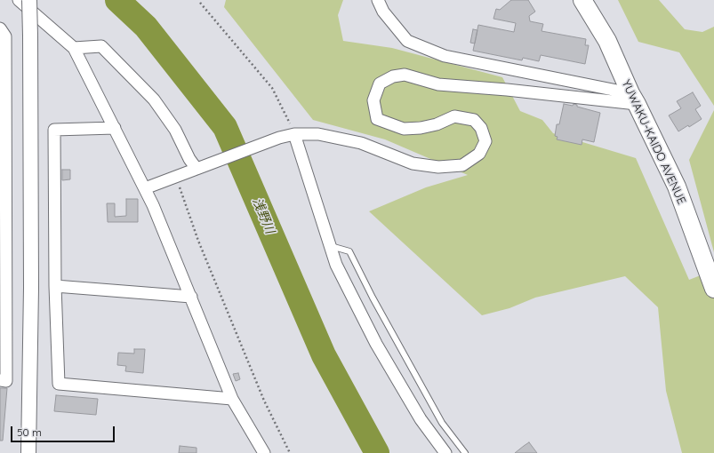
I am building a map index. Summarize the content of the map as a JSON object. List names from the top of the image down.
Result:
{
  "streets": {
    "main road": ["YUWAKU-KAIDO AVENUE"]
  },
  "water": ["浅野川"],
  "scale_bar": "50 m"
}
